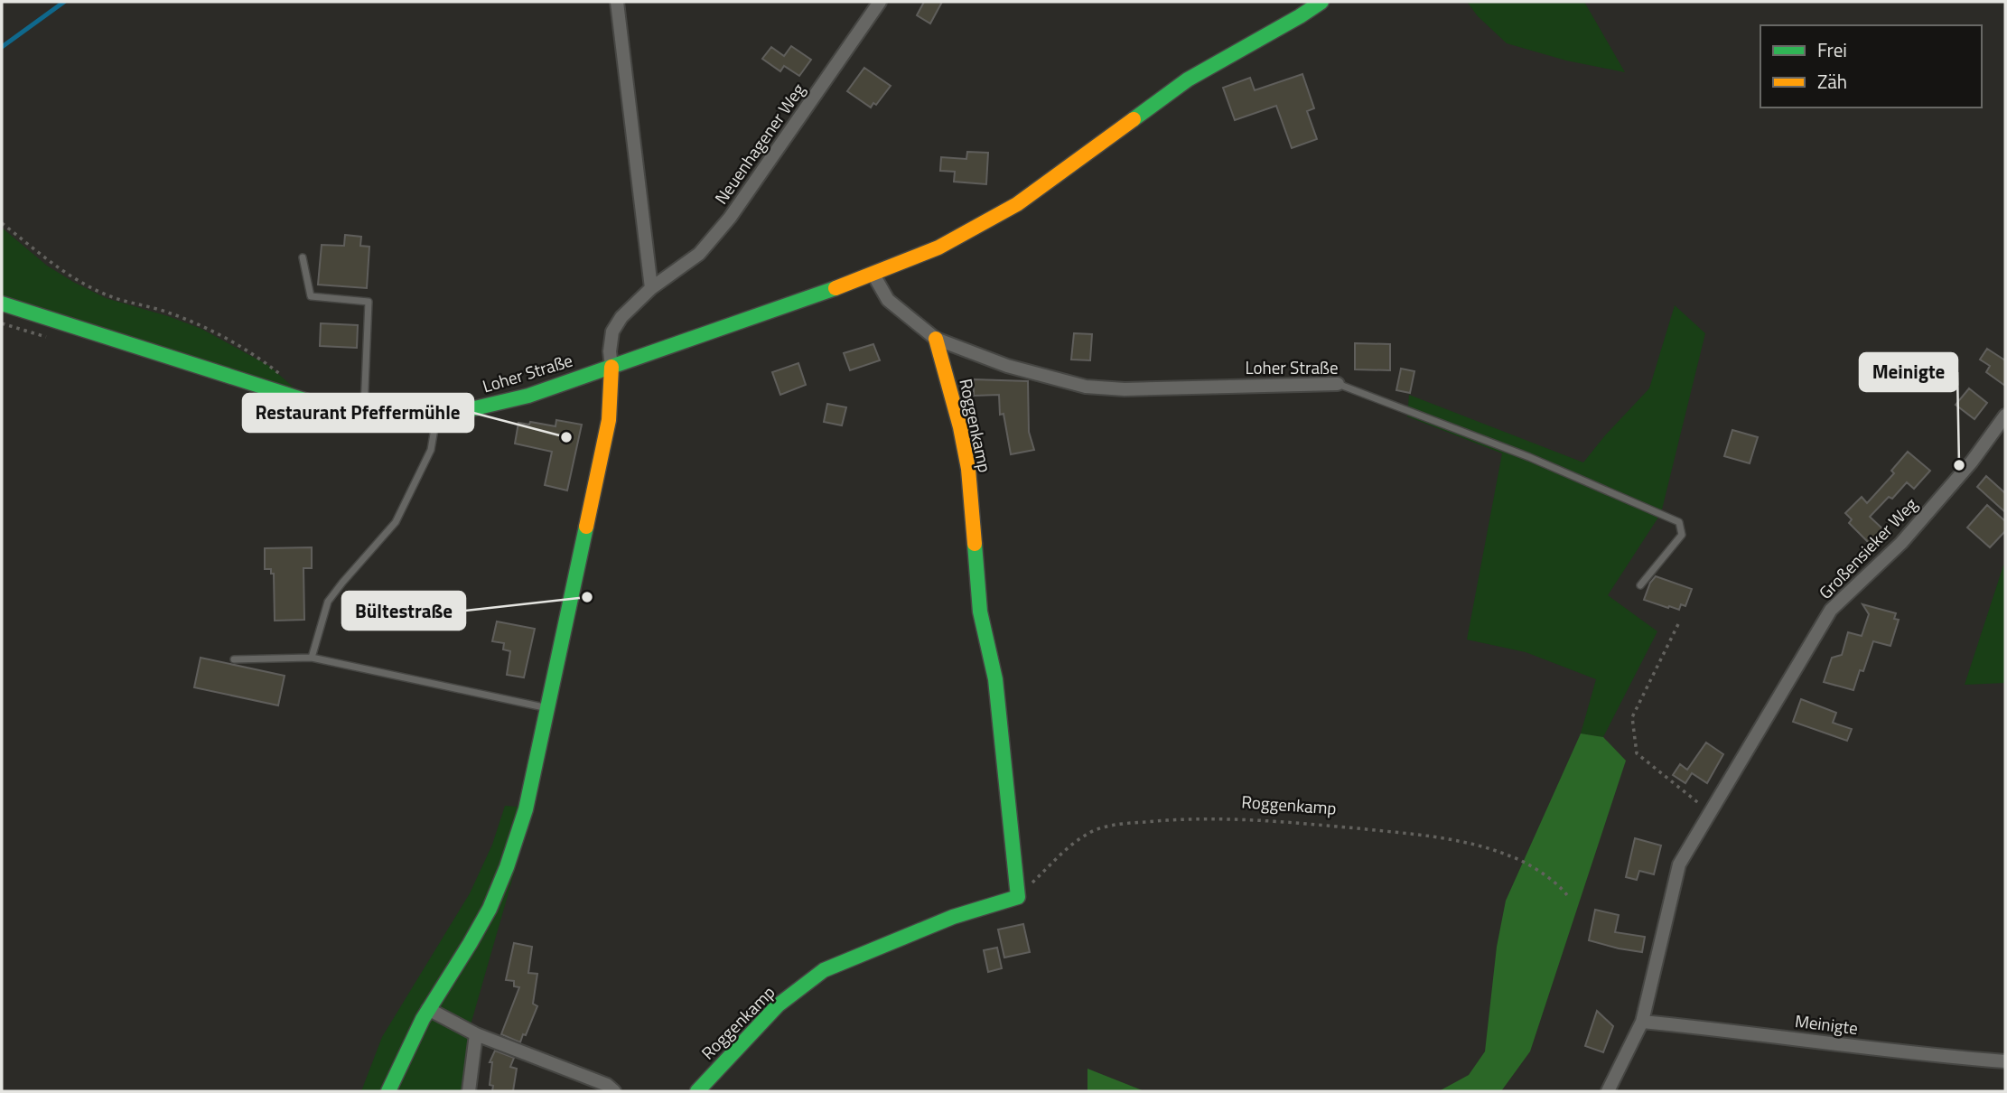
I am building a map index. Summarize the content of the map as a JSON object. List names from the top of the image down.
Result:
{
  "streets": {
    "street": [
      "Neuenhagener Weg",
      "Loher Straße",
      "Roggenkamp",
      "Großensieker Weg",
      "Meinigte"
    ]
  },
  "crossings": [
    ["Neuenhagener Weg", "Loher Straße"],
    ["Loher Straße", "Roggenkamp"],
    ["Großensieker Weg", "Meinigte"]
  ],
  "places": ["Restaurant Pfeffermühle", "Meinigte", "Bültestraße"],
  "legend": ["Frei", "Zäh"]
}
